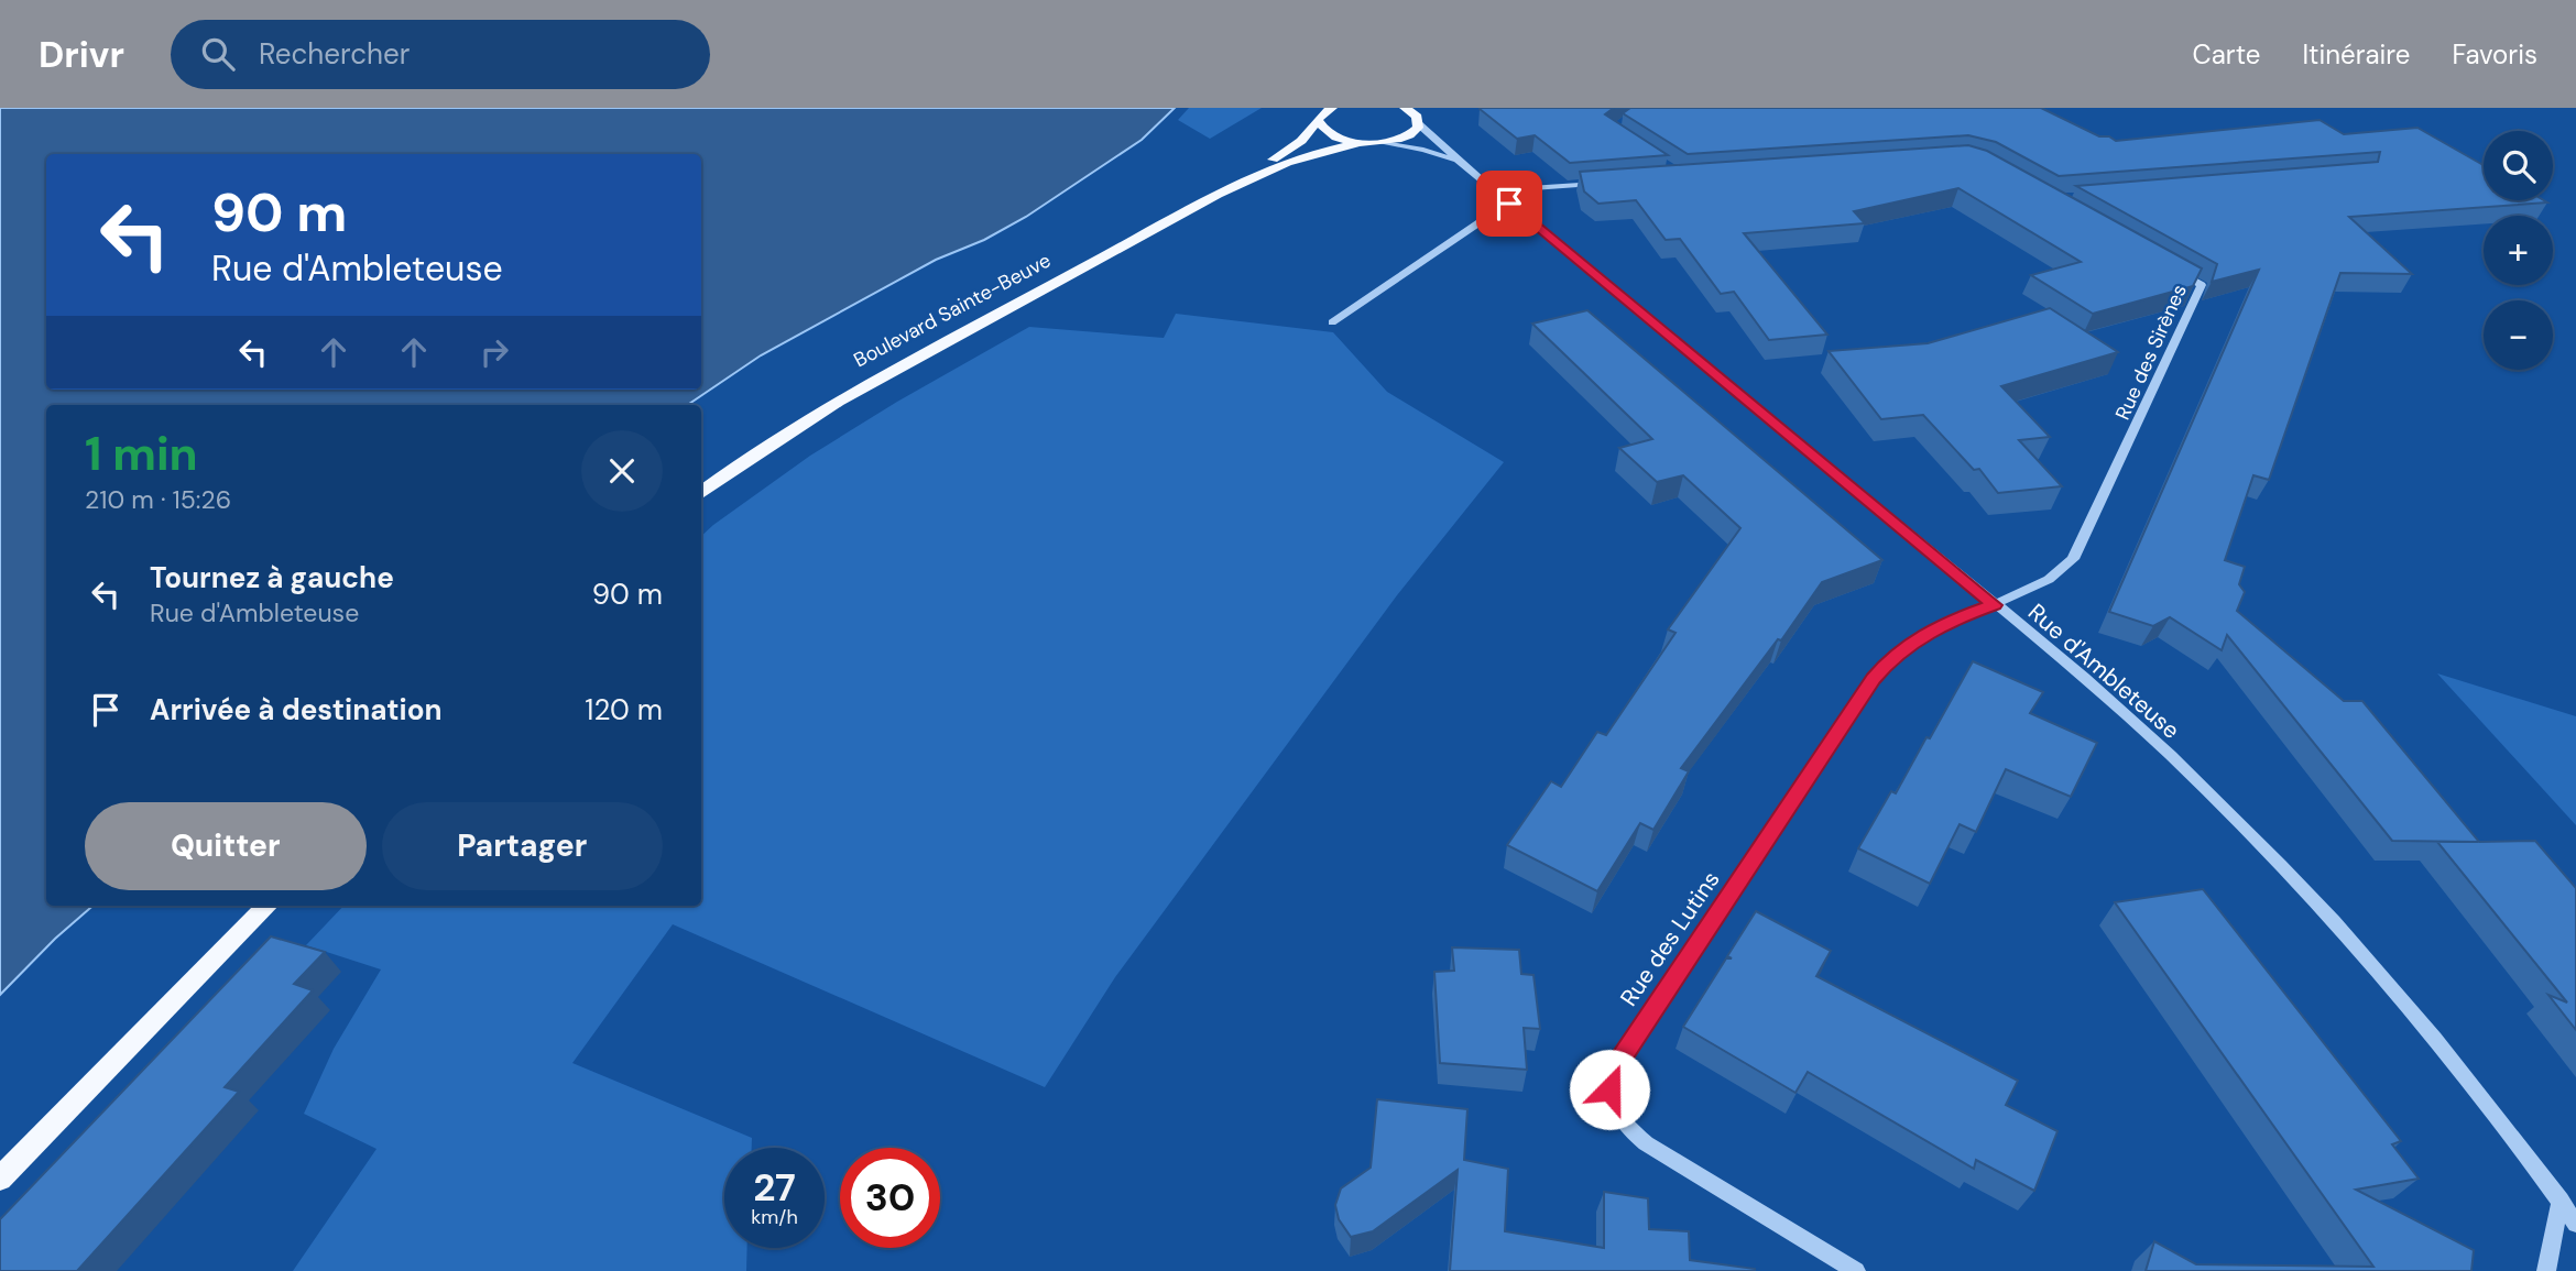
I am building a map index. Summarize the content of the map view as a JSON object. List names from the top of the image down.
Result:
{
  "streets": {
    "main road": ["Boulevard Sainte-Beuve"],
    "street": ["Rue des Sirènes", "Rue d'Ambleteuse", "Rue des Lutins"]
  },
  "crossings": [
    ["Rue des Sirènes", "Rue d'Ambleteuse"],
    ["Rue des Sirènes", "Rue des Lutins"],
    ["Rue d'Ambleteuse", "Rue des Lutins"]
  ],
  "page": {
    "header": "Drivr",
    "search": "Rechercher",
    "nav": ["Carte", "Itinéraire", "Favoris"],
    "map_buttons": ["+", "−"],
    "turn": ["90 m", "Rue d'Ambleteuse"],
    "heading": ["1 min", "210 m · 15:26"],
    "list": [
      {
        "name": "Tournez à gauche",
        "note": "Rue d'Ambleteuse",
        "value": "90 m"
      },
      {
        "name": "Arrivée à destination",
        "value": "120 m"
      }
    ],
    "buttons": ["Quitter", "Partager"],
    "speed": "27 km/h",
    "limit": "30"
  }
}
